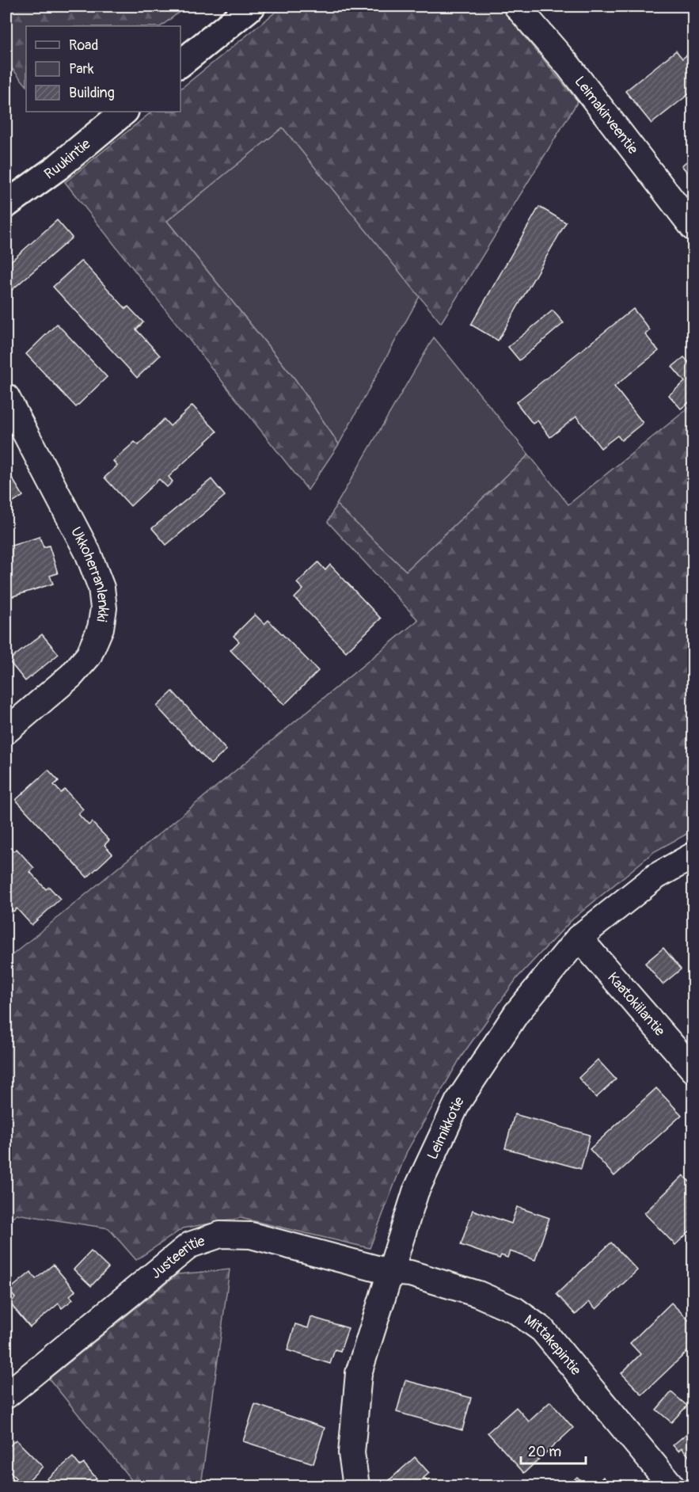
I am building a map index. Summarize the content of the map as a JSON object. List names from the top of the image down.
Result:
{
  "streets": {
    "street": [
      "Leimakirveentie",
      "Ruukintie",
      "Ukkoherranlenkki",
      "Kaatokiilantie",
      "Leimikkotie",
      "Justeeritie",
      "Mittakepintie"
    ]
  },
  "crossings": [
    ["Kaatokiilantie", "Leimikkotie"],
    ["Leimikkotie", "Justeeritie"],
    ["Leimikkotie", "Mittakepintie"],
    ["Justeeritie", "Mittakepintie"]
  ],
  "legend": ["Road", "Park", "Building"],
  "scale_bar": "20 m"
}
